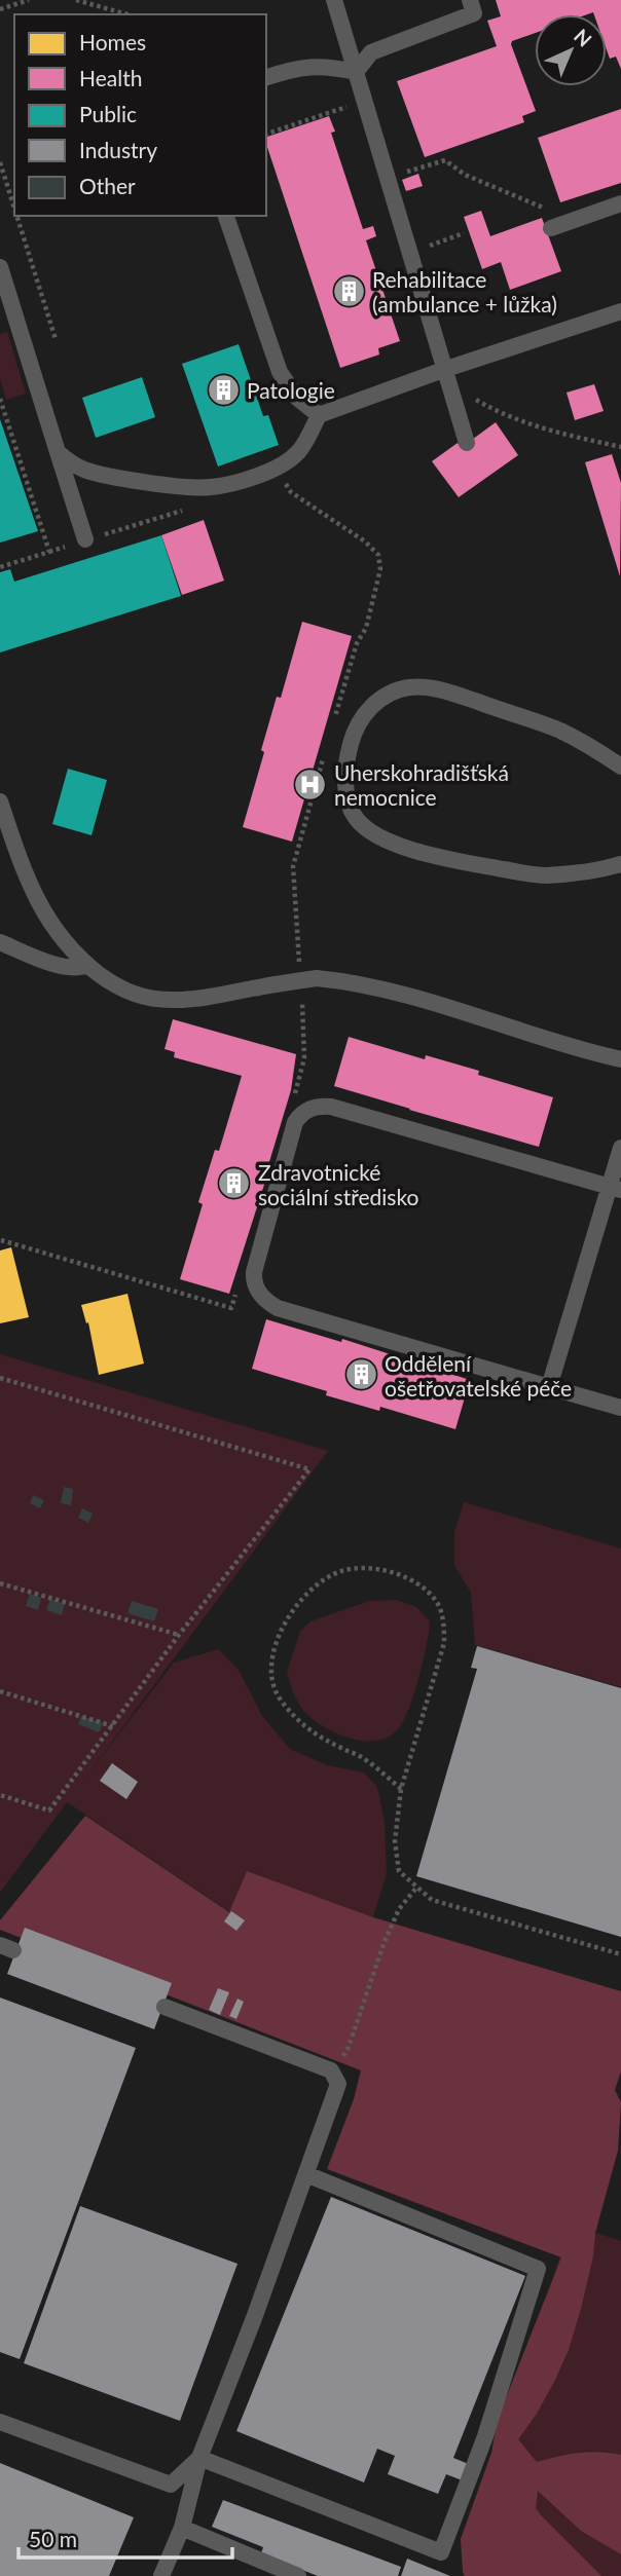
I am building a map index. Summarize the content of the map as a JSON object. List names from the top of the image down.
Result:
{
  "places": {
    "building": [
      "Rehabilitace (ambulance + lůžka)",
      "Patologie",
      "Zdravotnické sociální středisko",
      "Oddělení ošetřovatelské péče"
    ],
    "hospital": ["Uherskohradišťská nemocnice"]
  },
  "legend": [
    "Homes",
    "Health",
    "Public",
    "Industry",
    "Other"
  ],
  "scale_bar": "50 m",
  "north": "top right"
}
